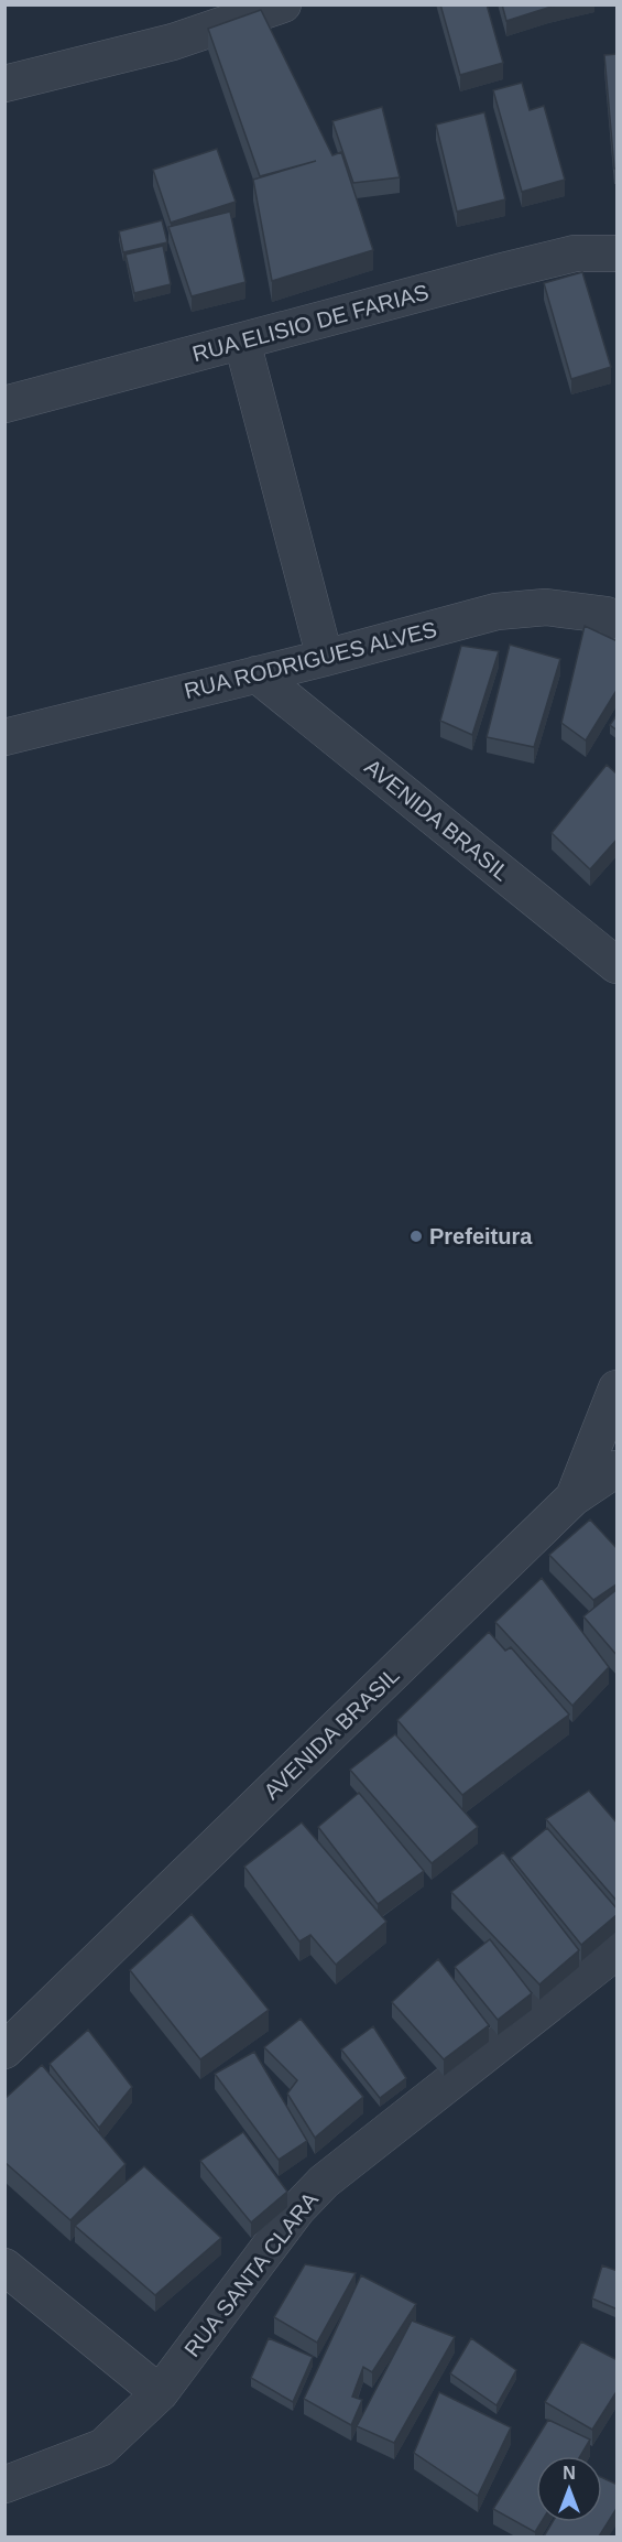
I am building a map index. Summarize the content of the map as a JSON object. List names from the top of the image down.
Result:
{
  "streets": {
    "street": [
      "RUA ELISIO DE FARIAS",
      "RUA RODRIGUES ALVES",
      "AVENIDA BRASIL",
      "RUA SANTA CLARA"
    ]
  },
  "crossings": [
    ["RUA RODRIGUES ALVES", "AVENIDA BRASIL"]
  ],
  "places": ["Prefeitura"],
  "north": "top"
}
